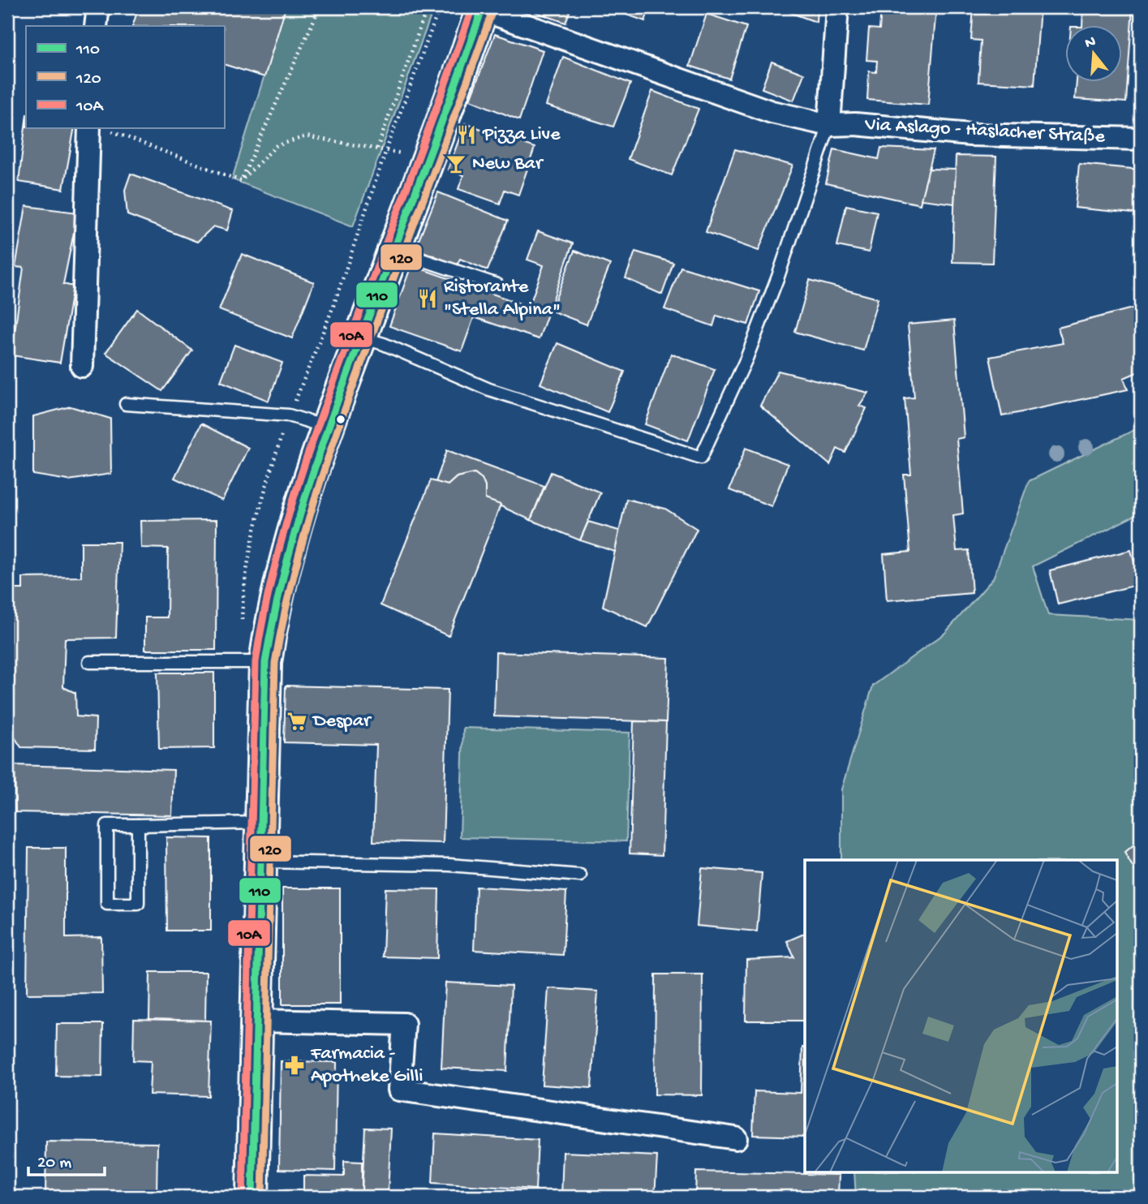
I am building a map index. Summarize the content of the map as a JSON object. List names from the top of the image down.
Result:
{
  "streets": {
    "street": ["Via Aslago - Haslacher Straße"]
  },
  "places": {
    "restaurant": ["Pizza Live", "Ristorante \"Stella Alpina\""],
    "bar": ["New Bar"],
    "supermarket": ["Despar"],
    "pharmacy": ["Farmacia - Apotheke Gilli"]
  },
  "lines": ["transit line 110", "transit line 10A", "transit line 120"],
  "legend": ["110", "120", "10A"],
  "scale_bar": "20 m",
  "north": "top"
}
